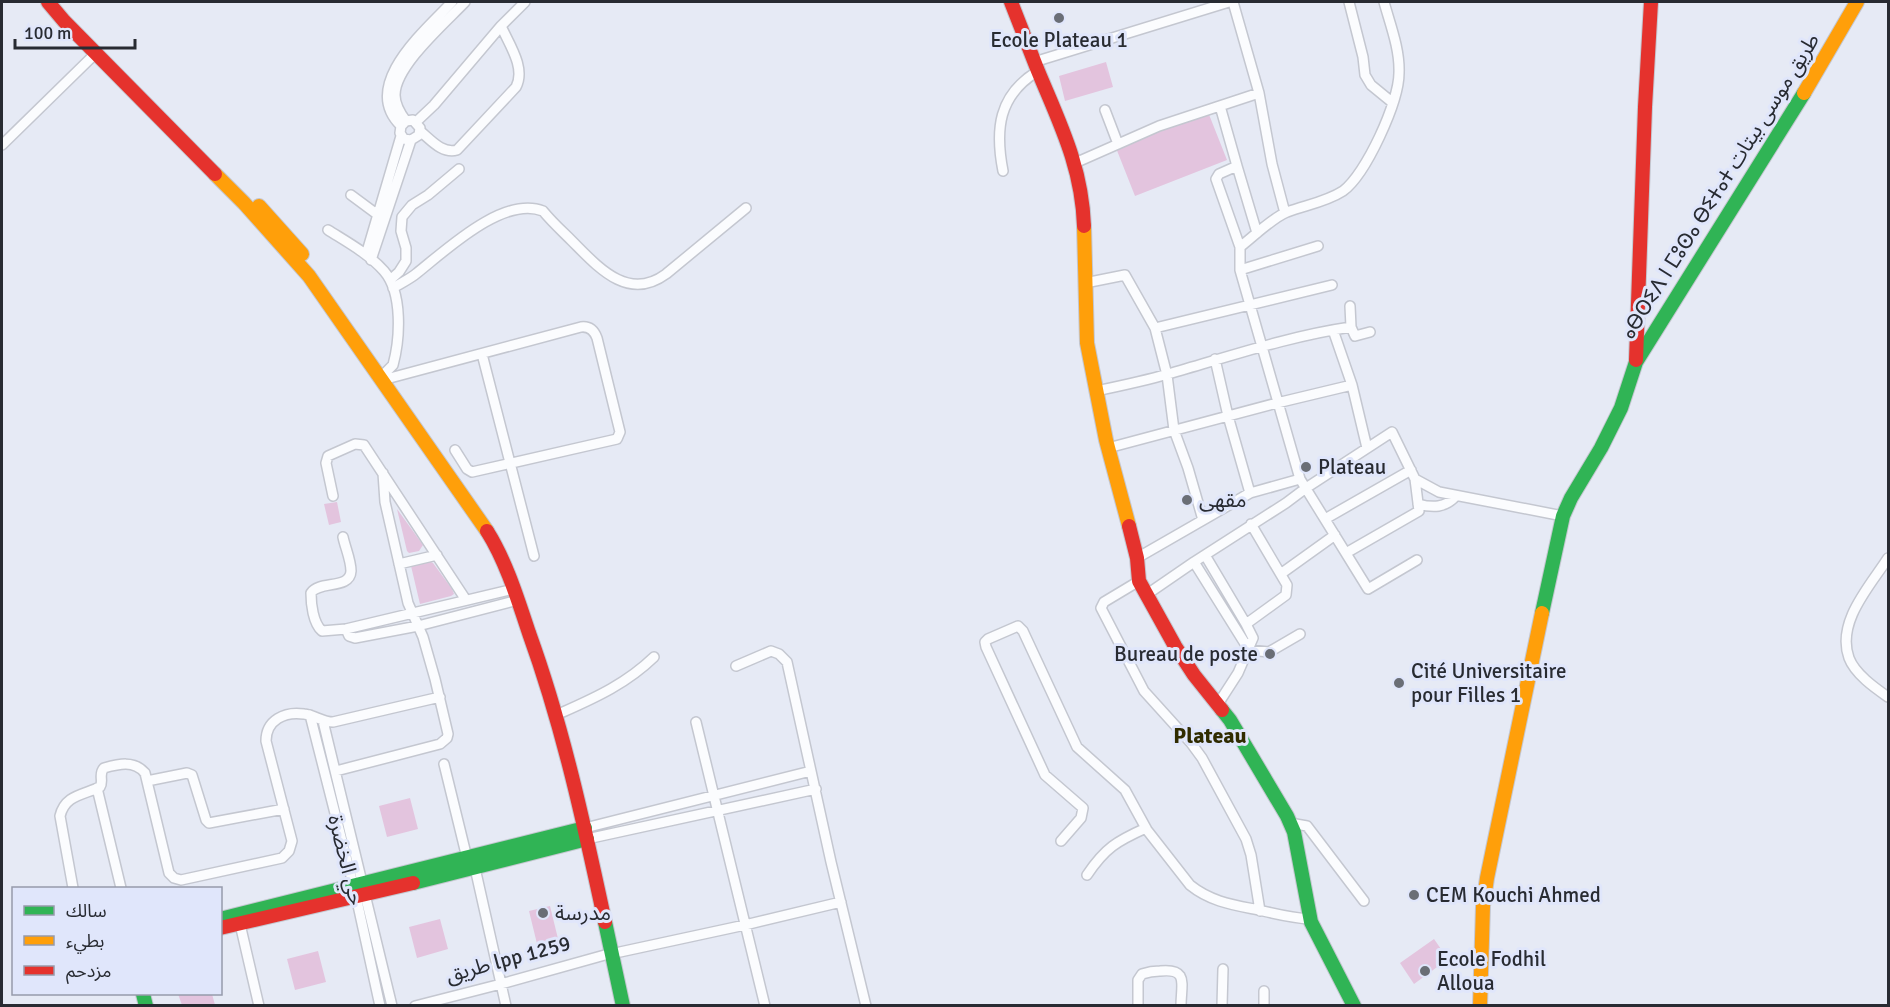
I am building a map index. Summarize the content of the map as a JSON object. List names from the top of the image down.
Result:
{
  "streets": {
    "main road": ["ⴰⴱⵔⵉⴷ ⵏ ⵎⵓⵙⴰ ⴱⵉⵜⴰⵜ طريق موسى بيتات"],
    "street": ["حي الخضرة", "طريق lpp 1259"]
  },
  "districts": ["Plateau"],
  "places": [
    "Ecole Plateau 1",
    "Plateau",
    "مقهى",
    "Bureau de poste",
    "Cité Universitaire pour Filles 1",
    "CEM Kouchi Ahmed",
    "مدرسة",
    "Ecole Fodhil Alloua"
  ],
  "legend": ["سالك", "بطيء", "مزدحم"],
  "scale_bar": "100 m"
}
